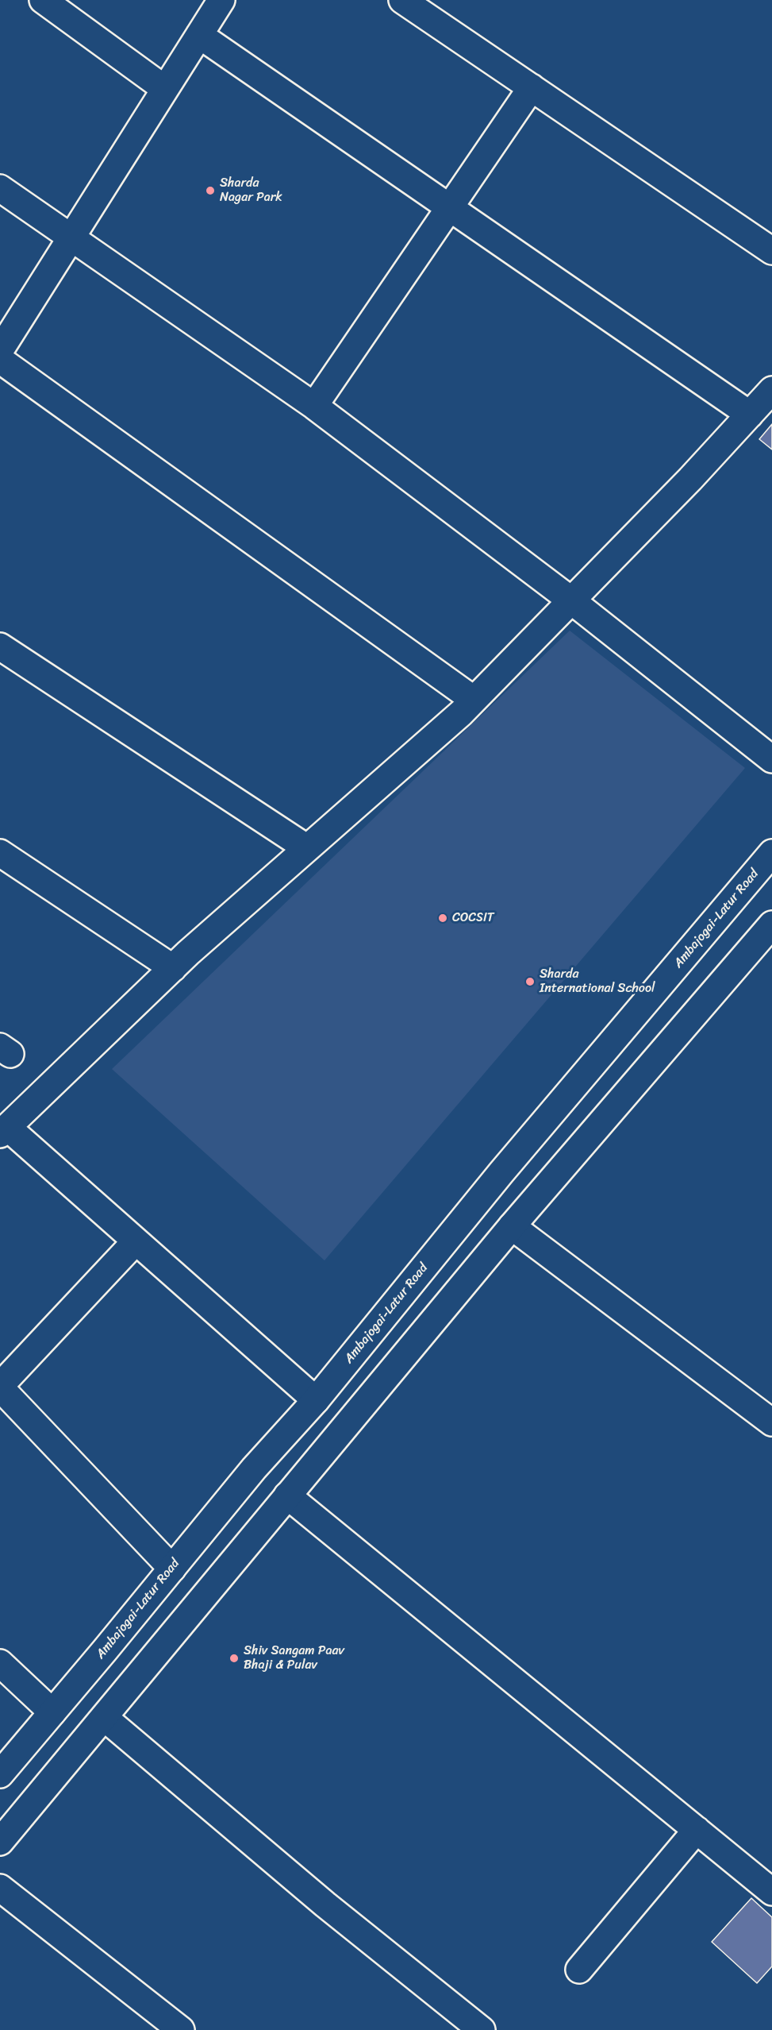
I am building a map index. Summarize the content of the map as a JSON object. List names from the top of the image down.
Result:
{
  "streets": {
    "street": ["Ambajogai-Latur Road"]
  },
  "places": [
    "Sharda Nagar Park",
    "COCSIT",
    "Sharda International School",
    "Shiv Sangam Paav Bhaji & Pulav"
  ]
}
